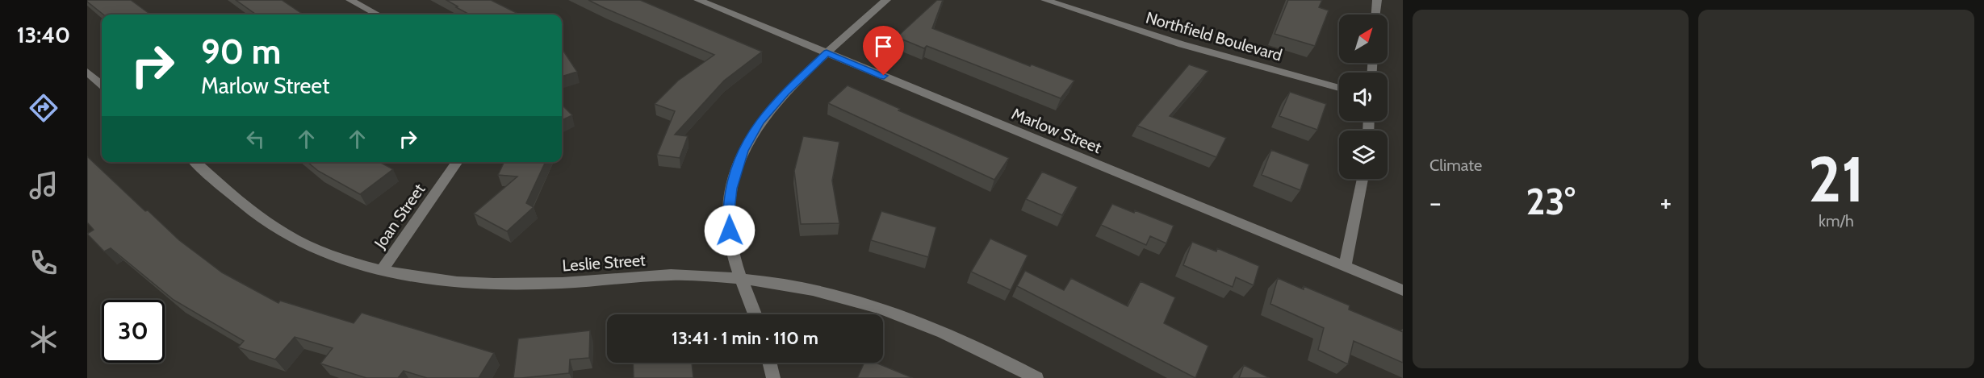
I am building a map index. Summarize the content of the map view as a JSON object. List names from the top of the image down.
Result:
{
  "streets": {
    "street": [
      "Northfield Boulevard",
      "Marlow Street",
      "Joan Street",
      "Leslie Street"
    ]
  },
  "crossings": [
    ["Joan Street", "Leslie Street"]
  ],
  "north": "top right",
  "page": {
    "tabs": "13:40",
    "tile": [
      "Climate",
      ["21", "km/h"]
    ],
    "turn": ["90 m", "Marlow Street"],
    "heat": ["−", "23°", "+"],
    "limit": "30",
    "trip": "13:41 · 1 min · 110 m"
  }
}
